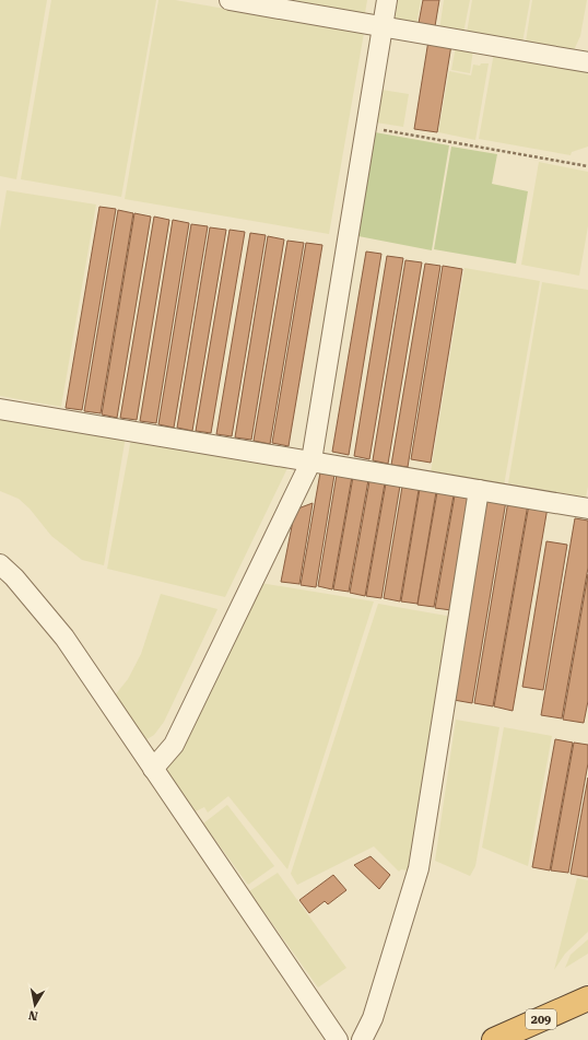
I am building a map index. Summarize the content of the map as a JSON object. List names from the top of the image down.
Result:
{
  "streets": {
    "highway": ["209"]
  },
  "north": "bottom"
}
